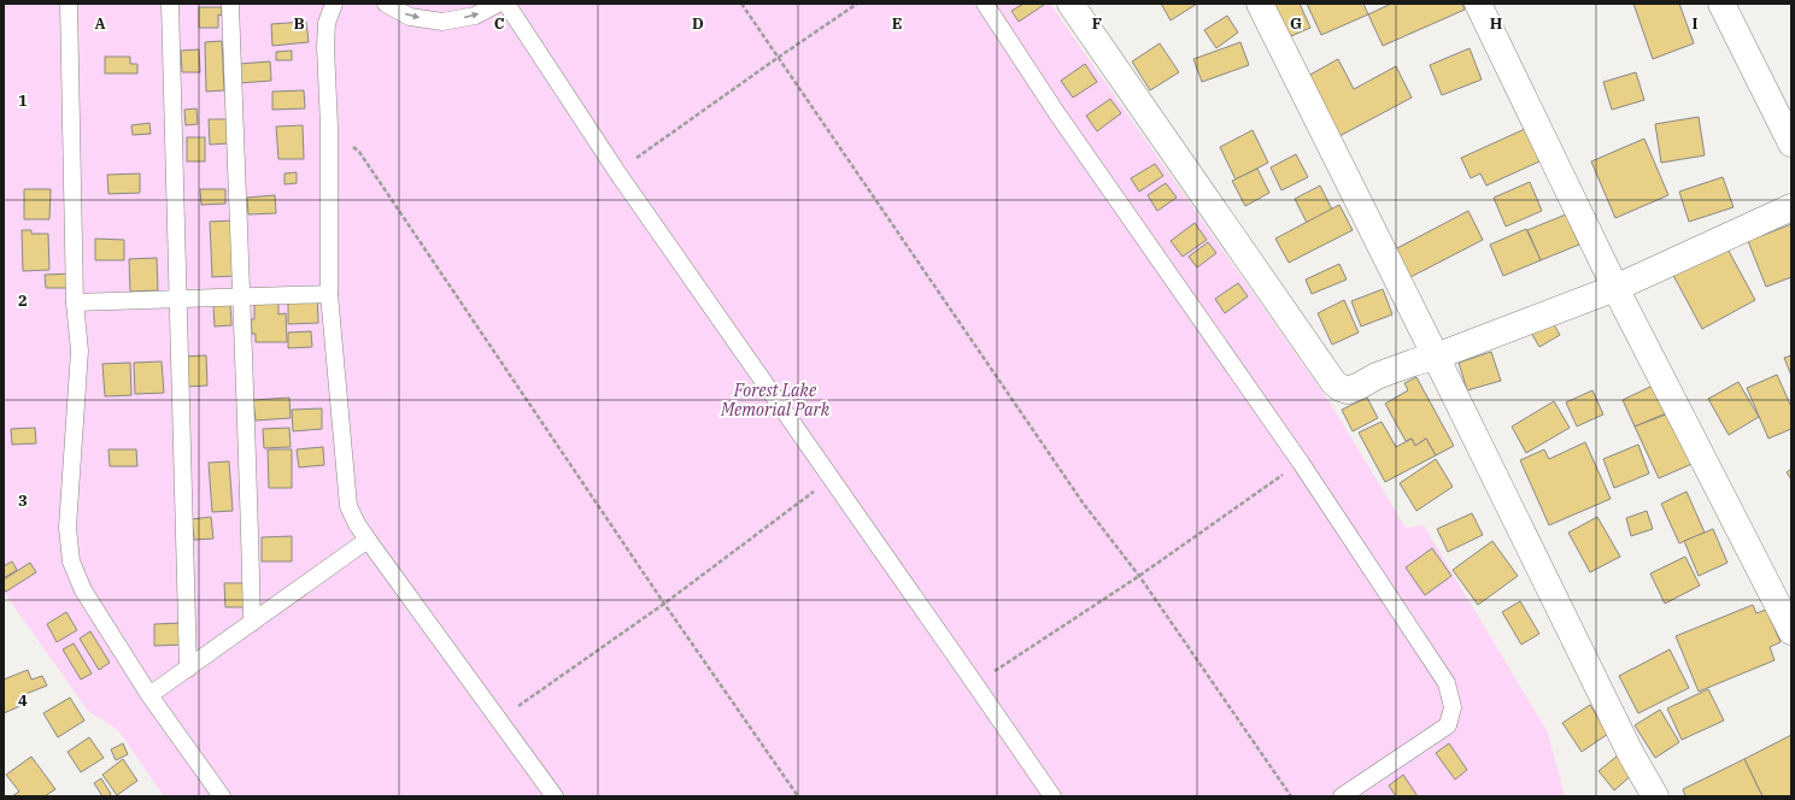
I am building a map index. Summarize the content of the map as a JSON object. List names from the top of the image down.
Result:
{
  "parks": ["Forest Lake Memorial Park"],
  "grid": {
    "columns": [
      "A",
      "B",
      "C",
      "D",
      "E",
      "F",
      "G",
      "H",
      "I"
    ],
    "rows": [
      "1",
      "2",
      "3",
      "4"
    ]
  }
}
